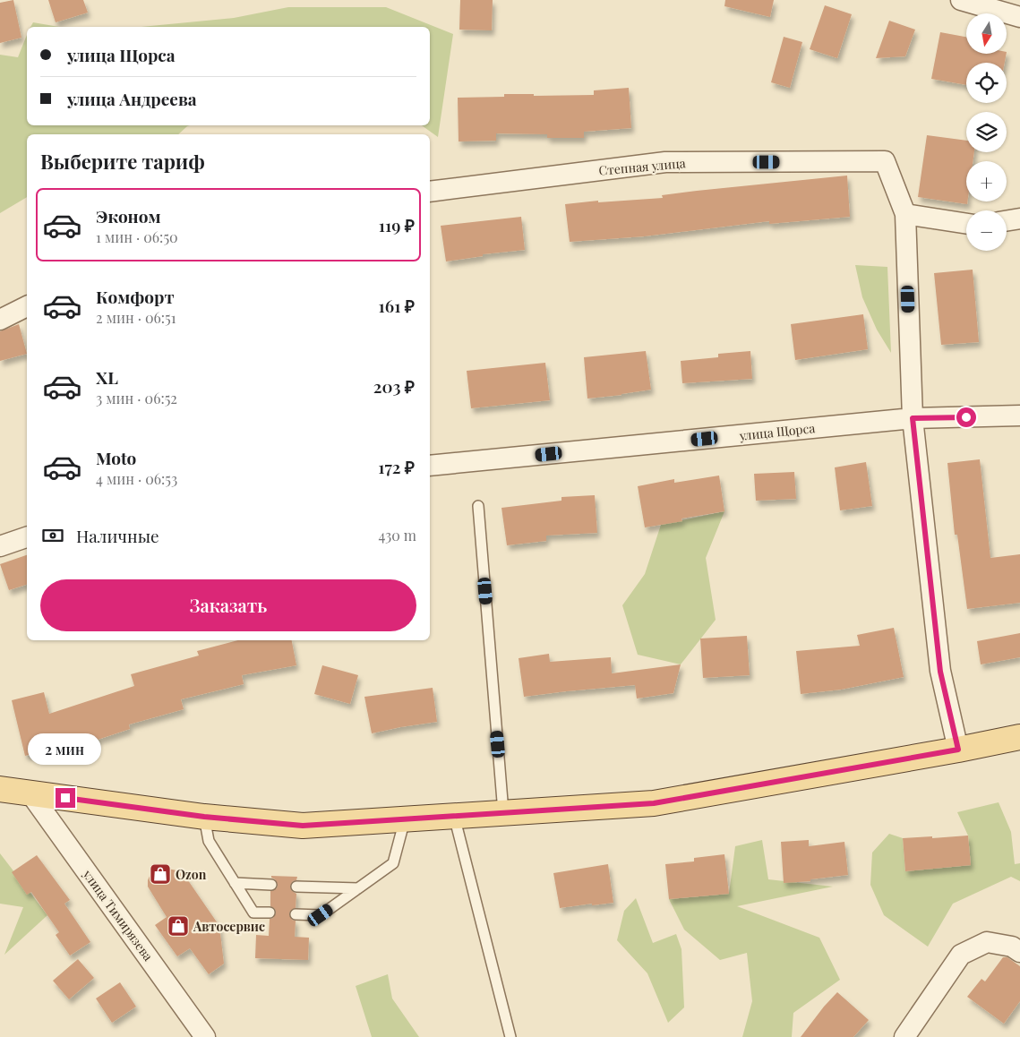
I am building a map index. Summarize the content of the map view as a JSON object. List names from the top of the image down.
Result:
{
  "streets": {
    "street": ["Степная улица", "улица Щорса", "улица Тимирязева"]
  },
  "places": {
    "shop": ["Ozon", "Автосервис"]
  },
  "north": "bottom",
  "page": {
    "map_buttons": ["+", "−"],
    "banner": ["улица Щорса", "улица Андреева"],
    "heading": "Выберите тариф",
    "list": [
      {
        "name": "Эконом",
        "note": "1 мин · 06:50",
        "value": "119 ₽"
      },
      {
        "name": "Комфорт",
        "note": "2 мин · 06:51",
        "value": "161 ₽"
      },
      {
        "name": "XL",
        "note": "3 мин · 06:52",
        "value": "203 ₽"
      },
      {
        "name": "Moto",
        "note": "4 мин · 06:53",
        "value": "172 ₽"
      }
    ],
    "pay": ["Наличные", "430 m"],
    "buttons": "Заказать",
    "bubble": "2 мин"
  }
}
